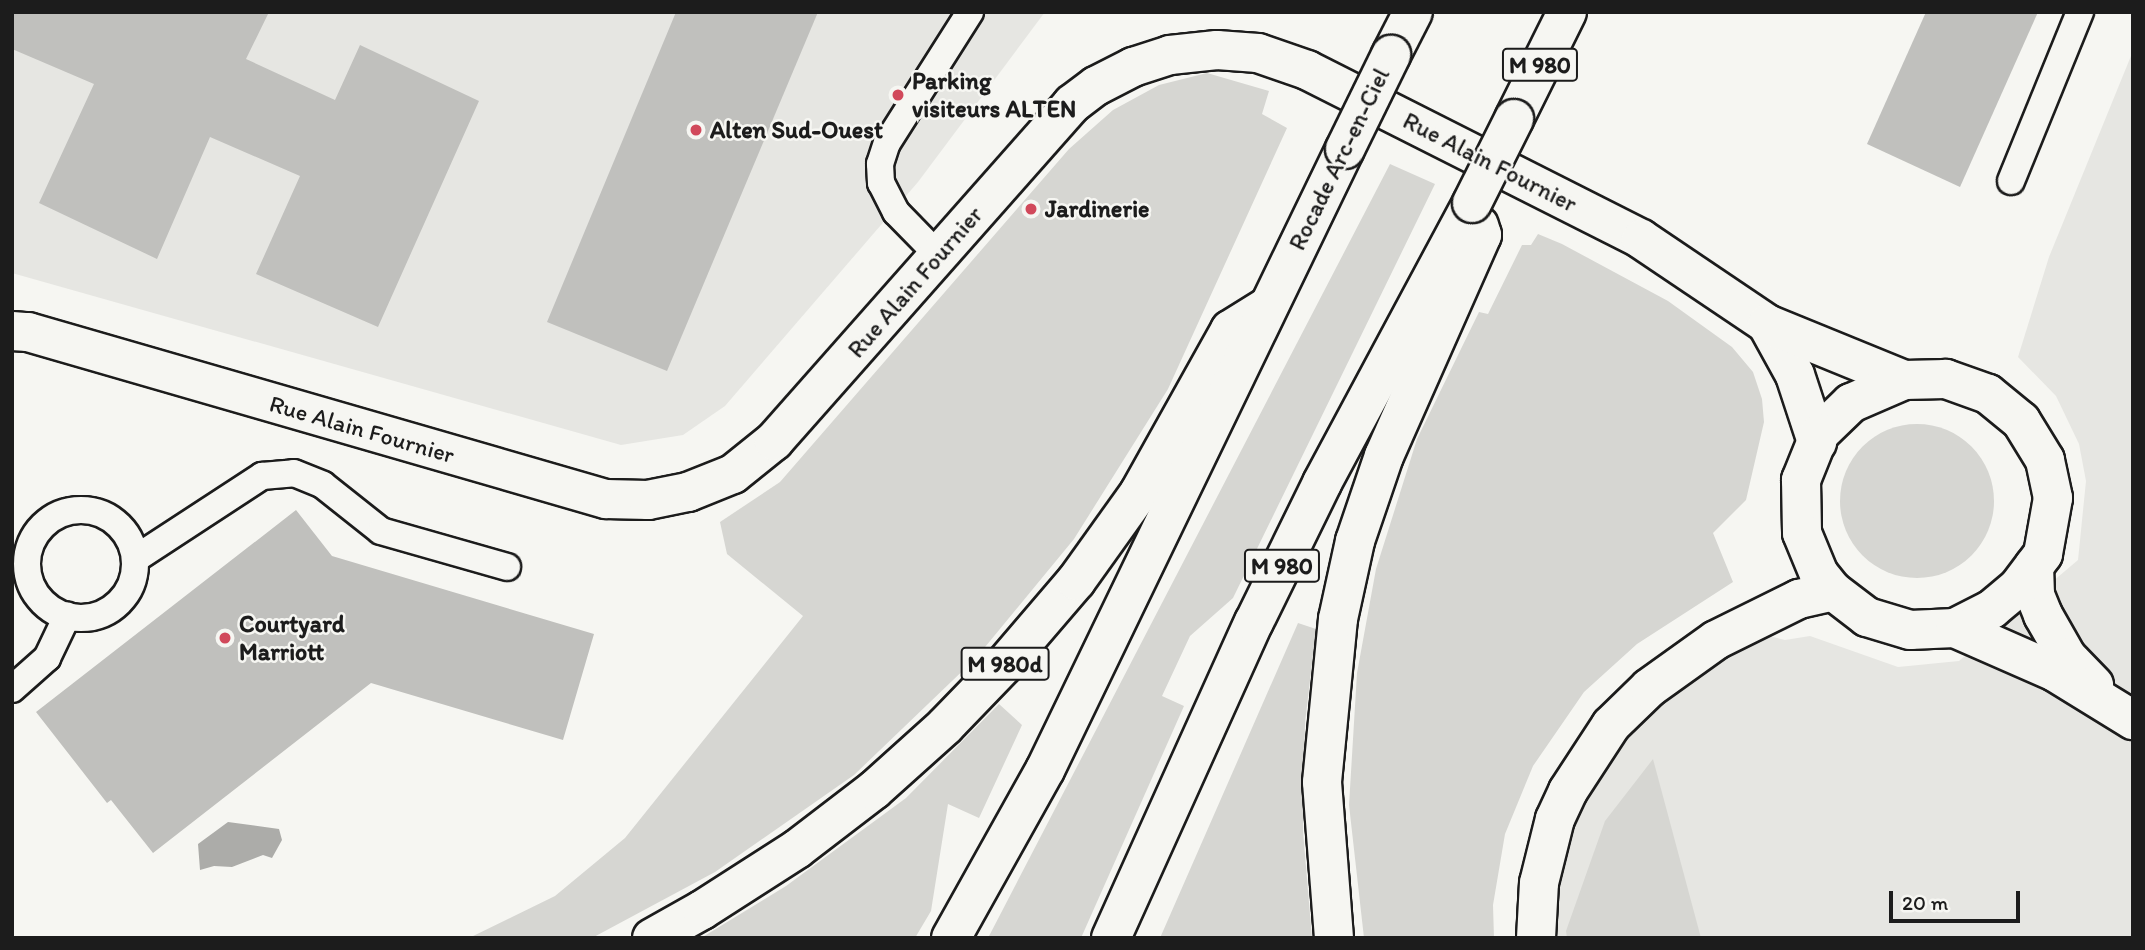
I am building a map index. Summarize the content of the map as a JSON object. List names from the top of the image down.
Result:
{
  "streets": {
    "main road": [
      "M 980",
      "Rocade Arc-en-Ciel",
      "Rue Alain Fournier",
      "M 980d"
    ]
  },
  "crossings": [
    ["Rocade Arc-en-Ciel", "M 980d"]
  ],
  "places": [
    "Parking visiteurs ALTEN",
    "Alten Sud-Ouest",
    "Jardinerie",
    "Courtyard Marriott"
  ],
  "scale_bar": "20 m"
}
